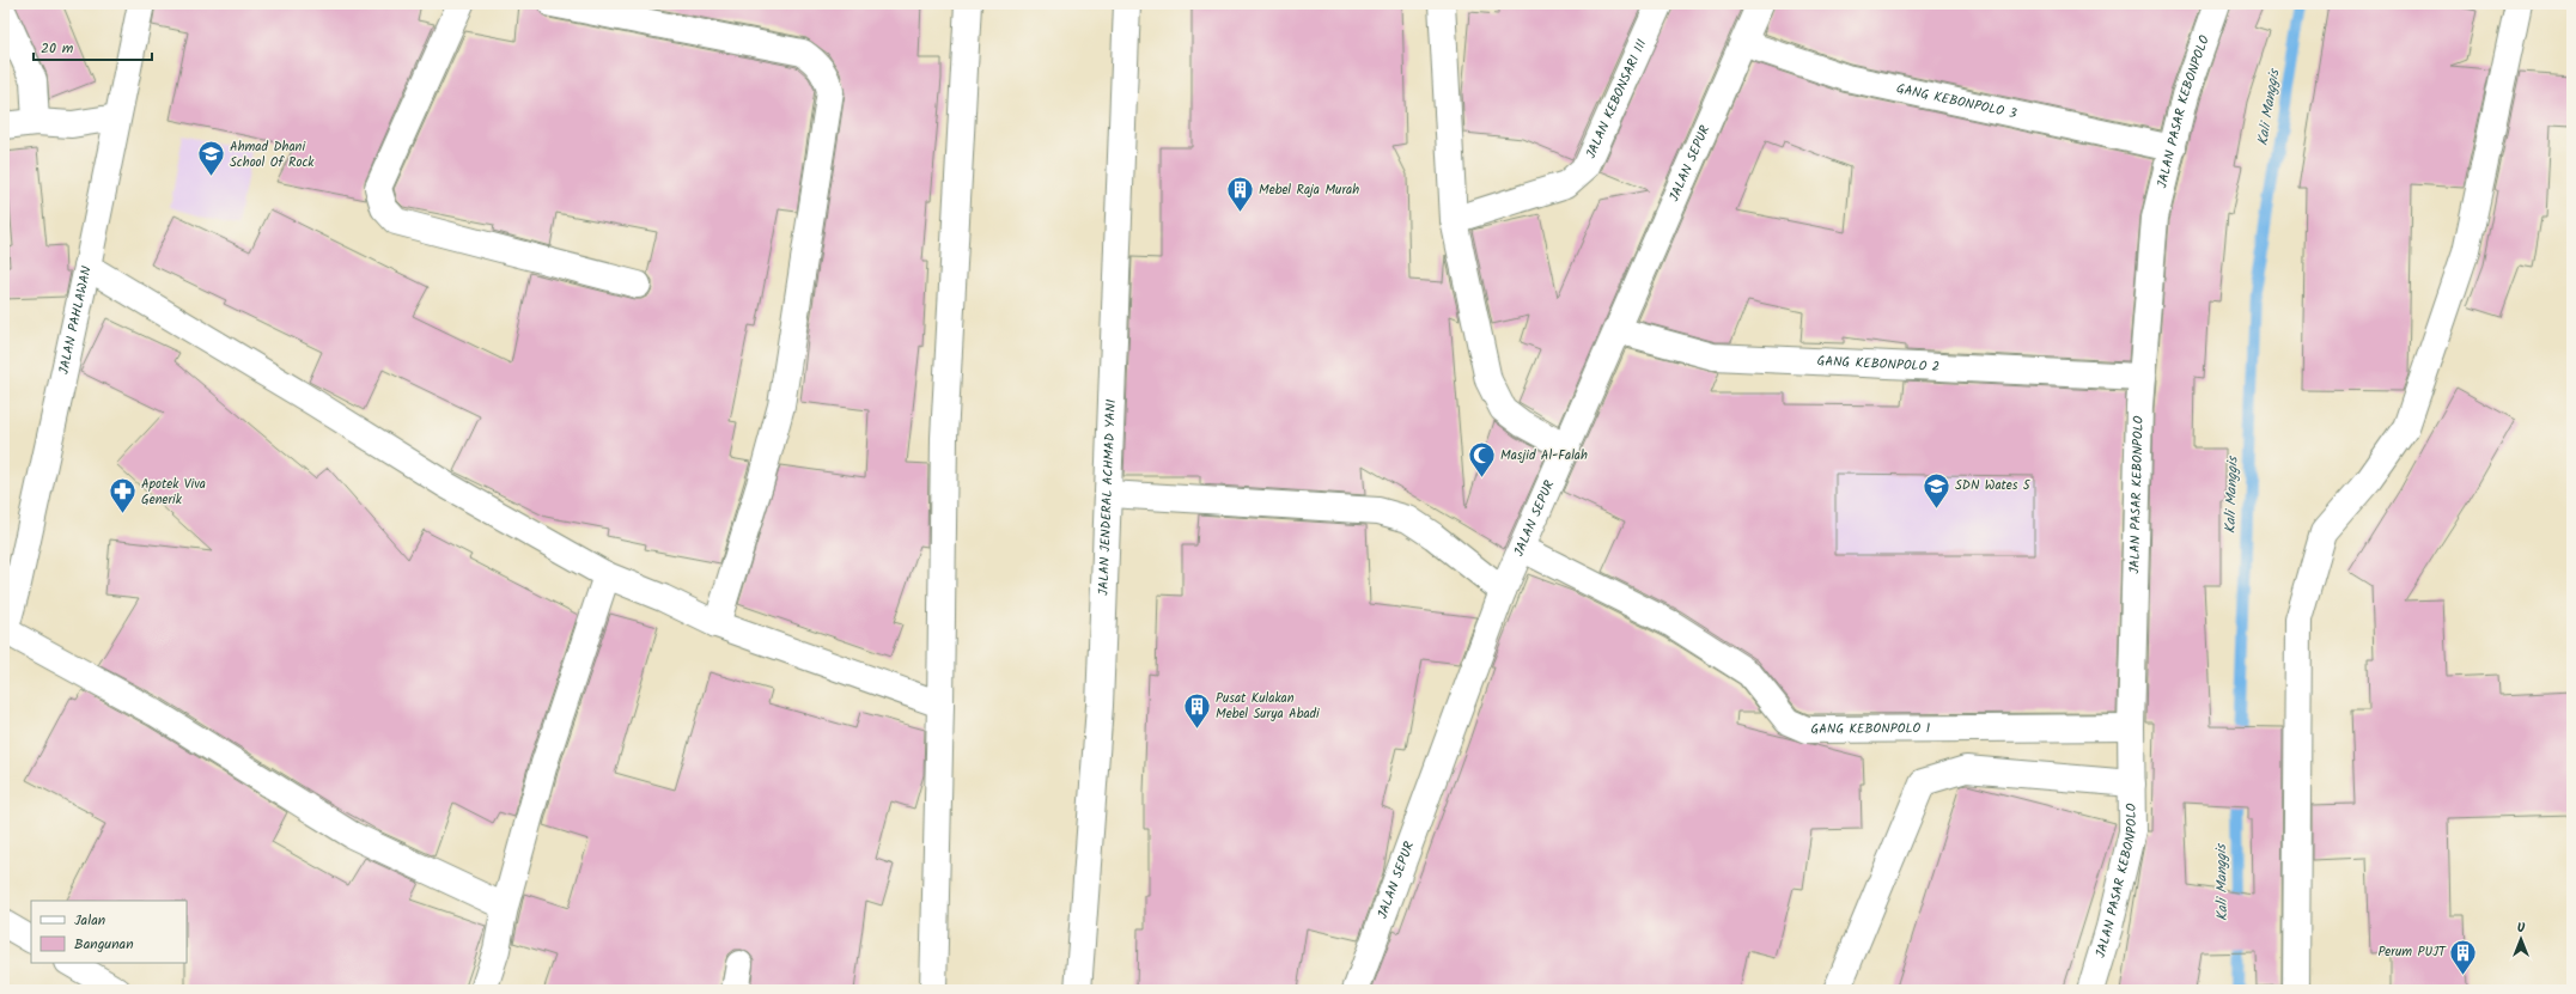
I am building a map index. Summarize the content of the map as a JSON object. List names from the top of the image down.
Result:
{
  "streets": {
    "main road": [
      "JALAN KEBONSARI III",
      "GANG KEBONPOLO 3",
      "JALAN PASAR KEBONPOLO",
      "JALAN SEPUR",
      "JALAN PAHLAWAN",
      "GANG KEBONPOLO 2",
      "JALAN JENDERAL ACHMAD YANI",
      "GANG KEBONPOLO 1"
    ]
  },
  "crossings": [
    ["GANG KEBONPOLO 3", "JALAN PASAR KEBONPOLO"],
    ["GANG KEBONPOLO 3", "JALAN SEPUR"],
    ["JALAN PASAR KEBONPOLO", "GANG KEBONPOLO 2"],
    ["JALAN PASAR KEBONPOLO", "GANG KEBONPOLO 1"],
    ["JALAN SEPUR", "GANG KEBONPOLO 2"],
    ["JALAN SEPUR", "GANG KEBONPOLO 1"]
  ],
  "water": ["Kali Manggis"],
  "places": {
    "school or university": ["Ahmad Dhani School Of Rock", "SDN Wates 5"],
    "building": ["Mebel Raja Murah", "Pusat Kulakan Mebel Surya Abadi", "Perum PUJT"],
    "mosque": ["Masjid Al-Falah"],
    "pharmacy": ["Apotek Viva Generik"]
  },
  "legend": ["Jalan", "Bangunan"],
  "scale_bar": "20 m",
  "north": "top"
}
